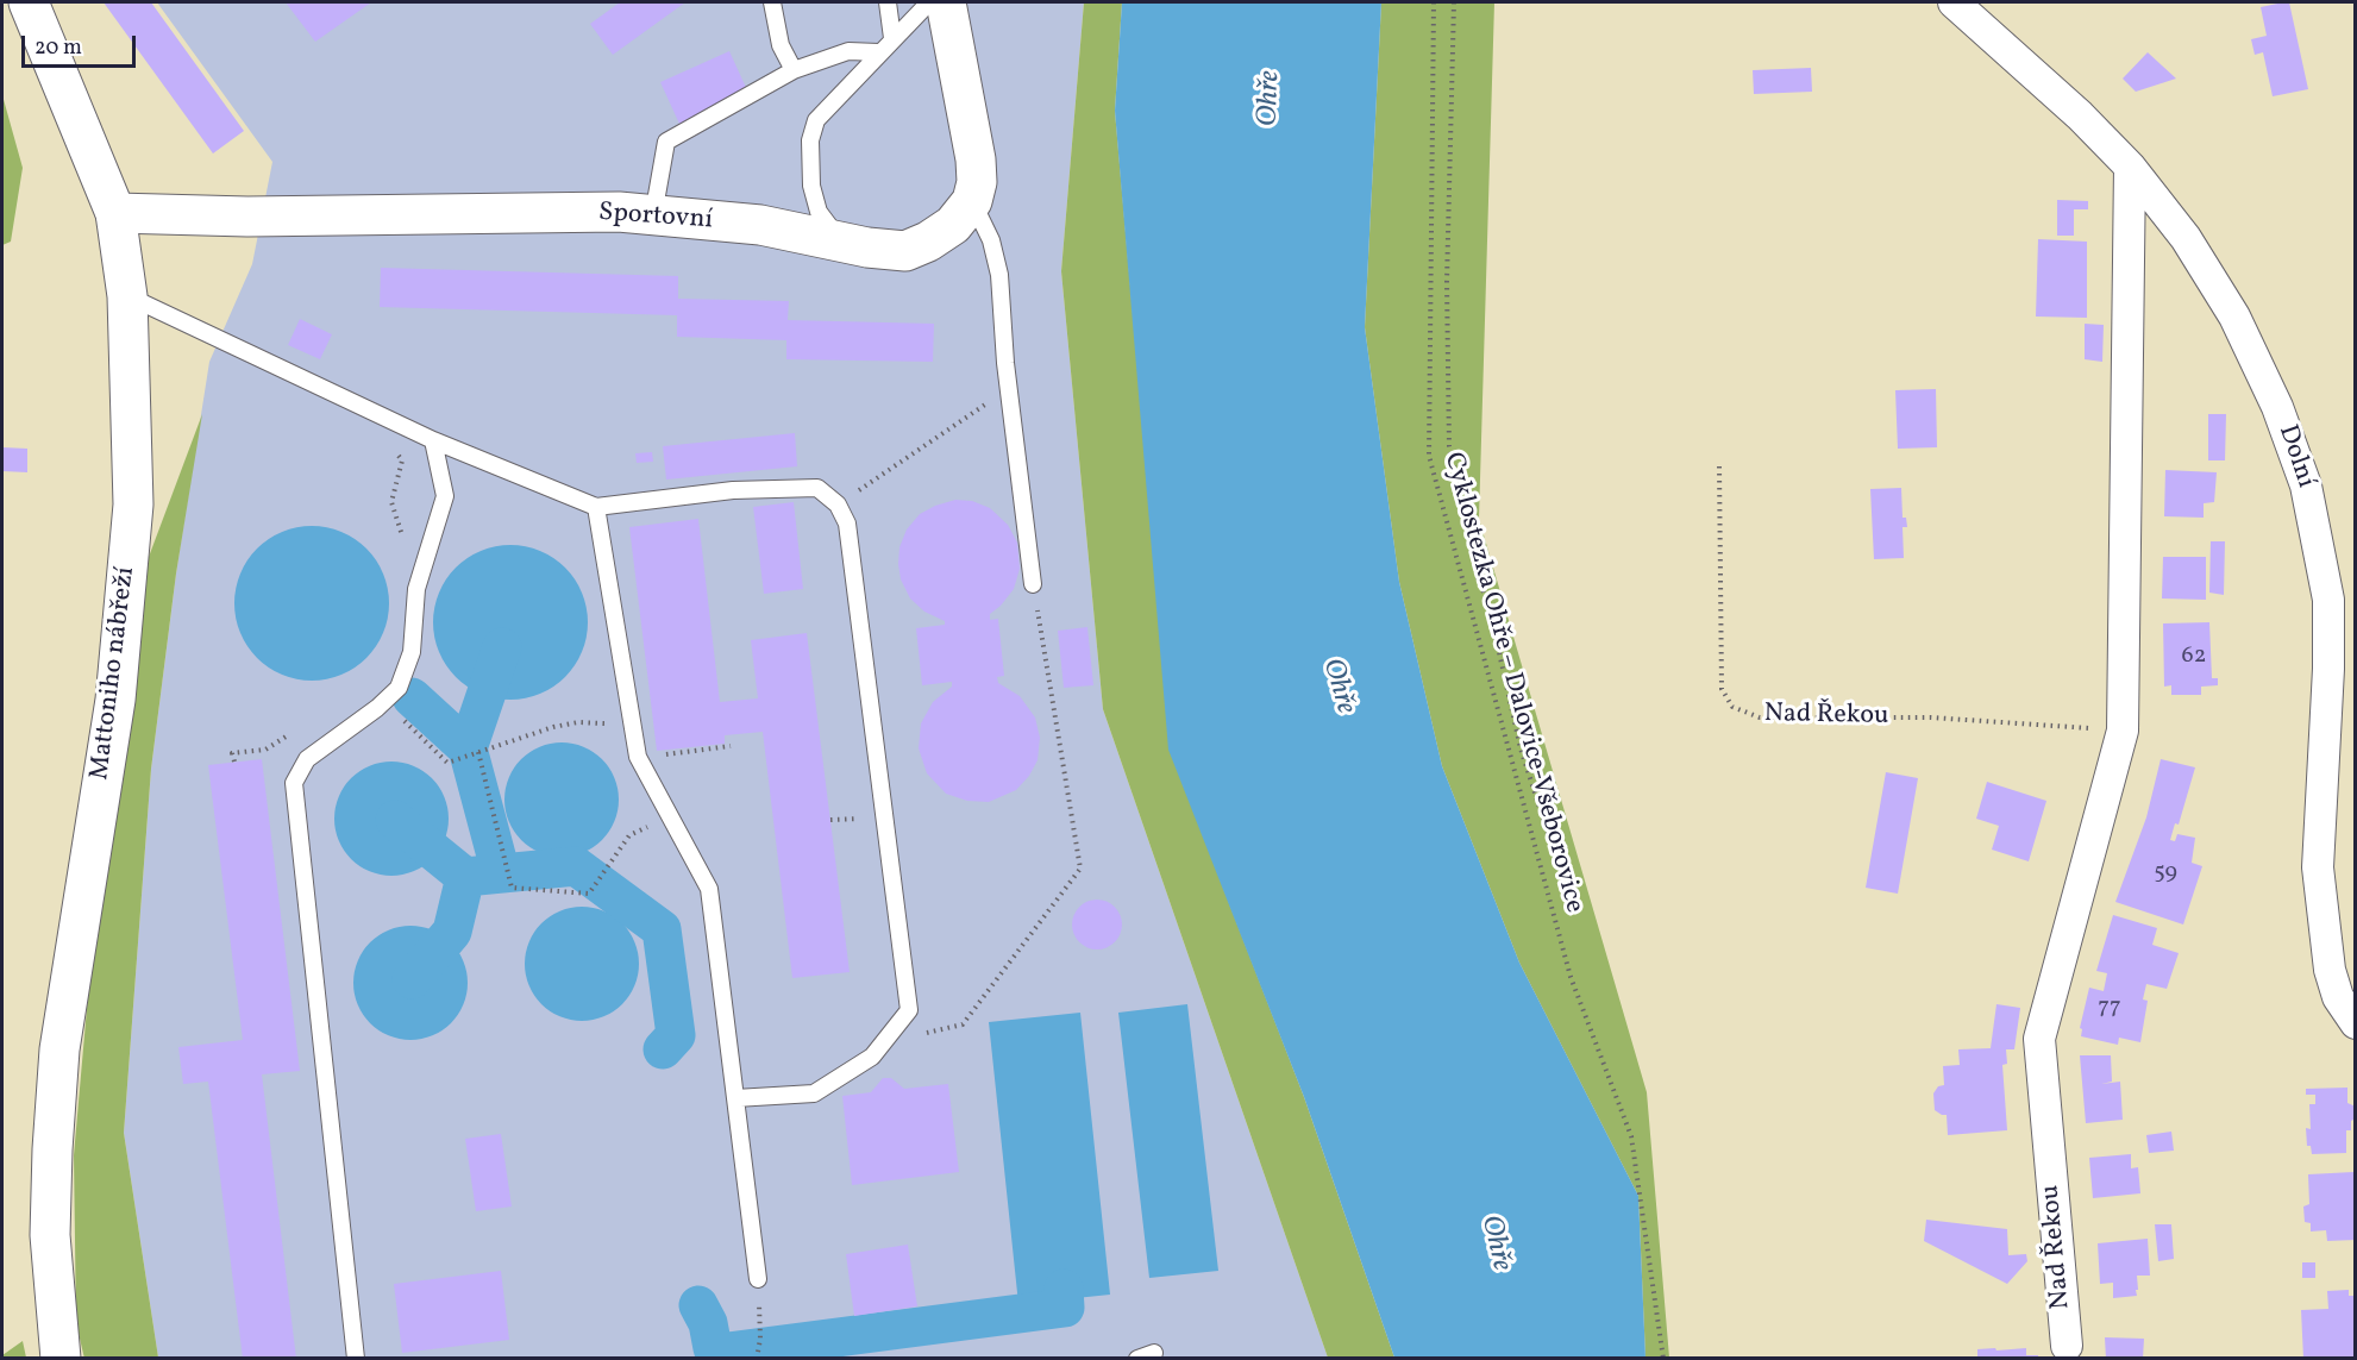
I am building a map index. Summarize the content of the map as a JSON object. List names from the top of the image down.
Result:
{
  "streets": {
    "main road": ["Sportovní", "Mattoniho nábřeží"],
    "street": ["Dolní", "Nad Řekou"],
    "path": ["Cyklostezka Ohře – Dalovice-Všeborovice"]
  },
  "crossings": [
    ["Sportovní", "Mattoniho nábřeží"],
    ["Dolní", "Nad Řekou"]
  ],
  "water": ["Ohře"],
  "house_numbers": ["62", "59", "77"],
  "scale_bar": "20 m"
}
